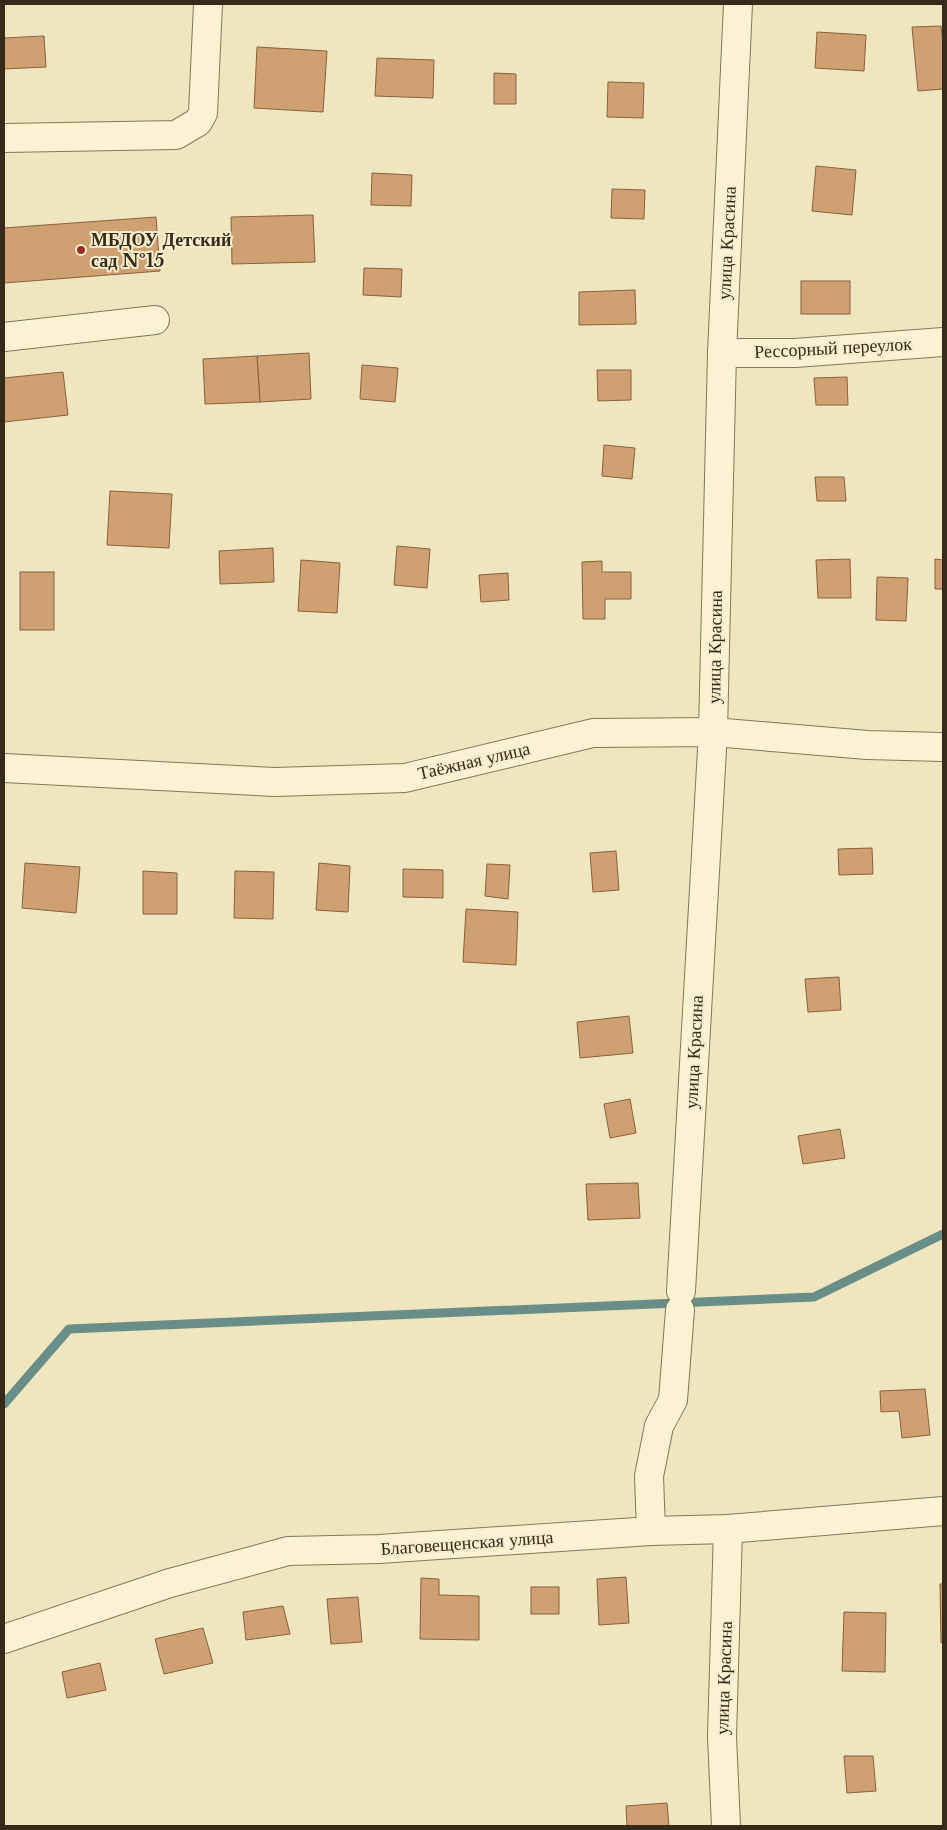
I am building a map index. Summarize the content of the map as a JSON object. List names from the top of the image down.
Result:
{
  "streets": {
    "street": [
      "улица Красина",
      "Рессорный переулок",
      "Таёжная улица",
      "Благовещенская улица"
    ]
  },
  "crossings": [
    ["улица Красина", "Рессорный переулок"],
    ["улица Красина", "Таёжная улица"],
    ["улица Красина", "Благовещенская улица"]
  ],
  "places": ["МБДОУ Детский сад №15"]
}
